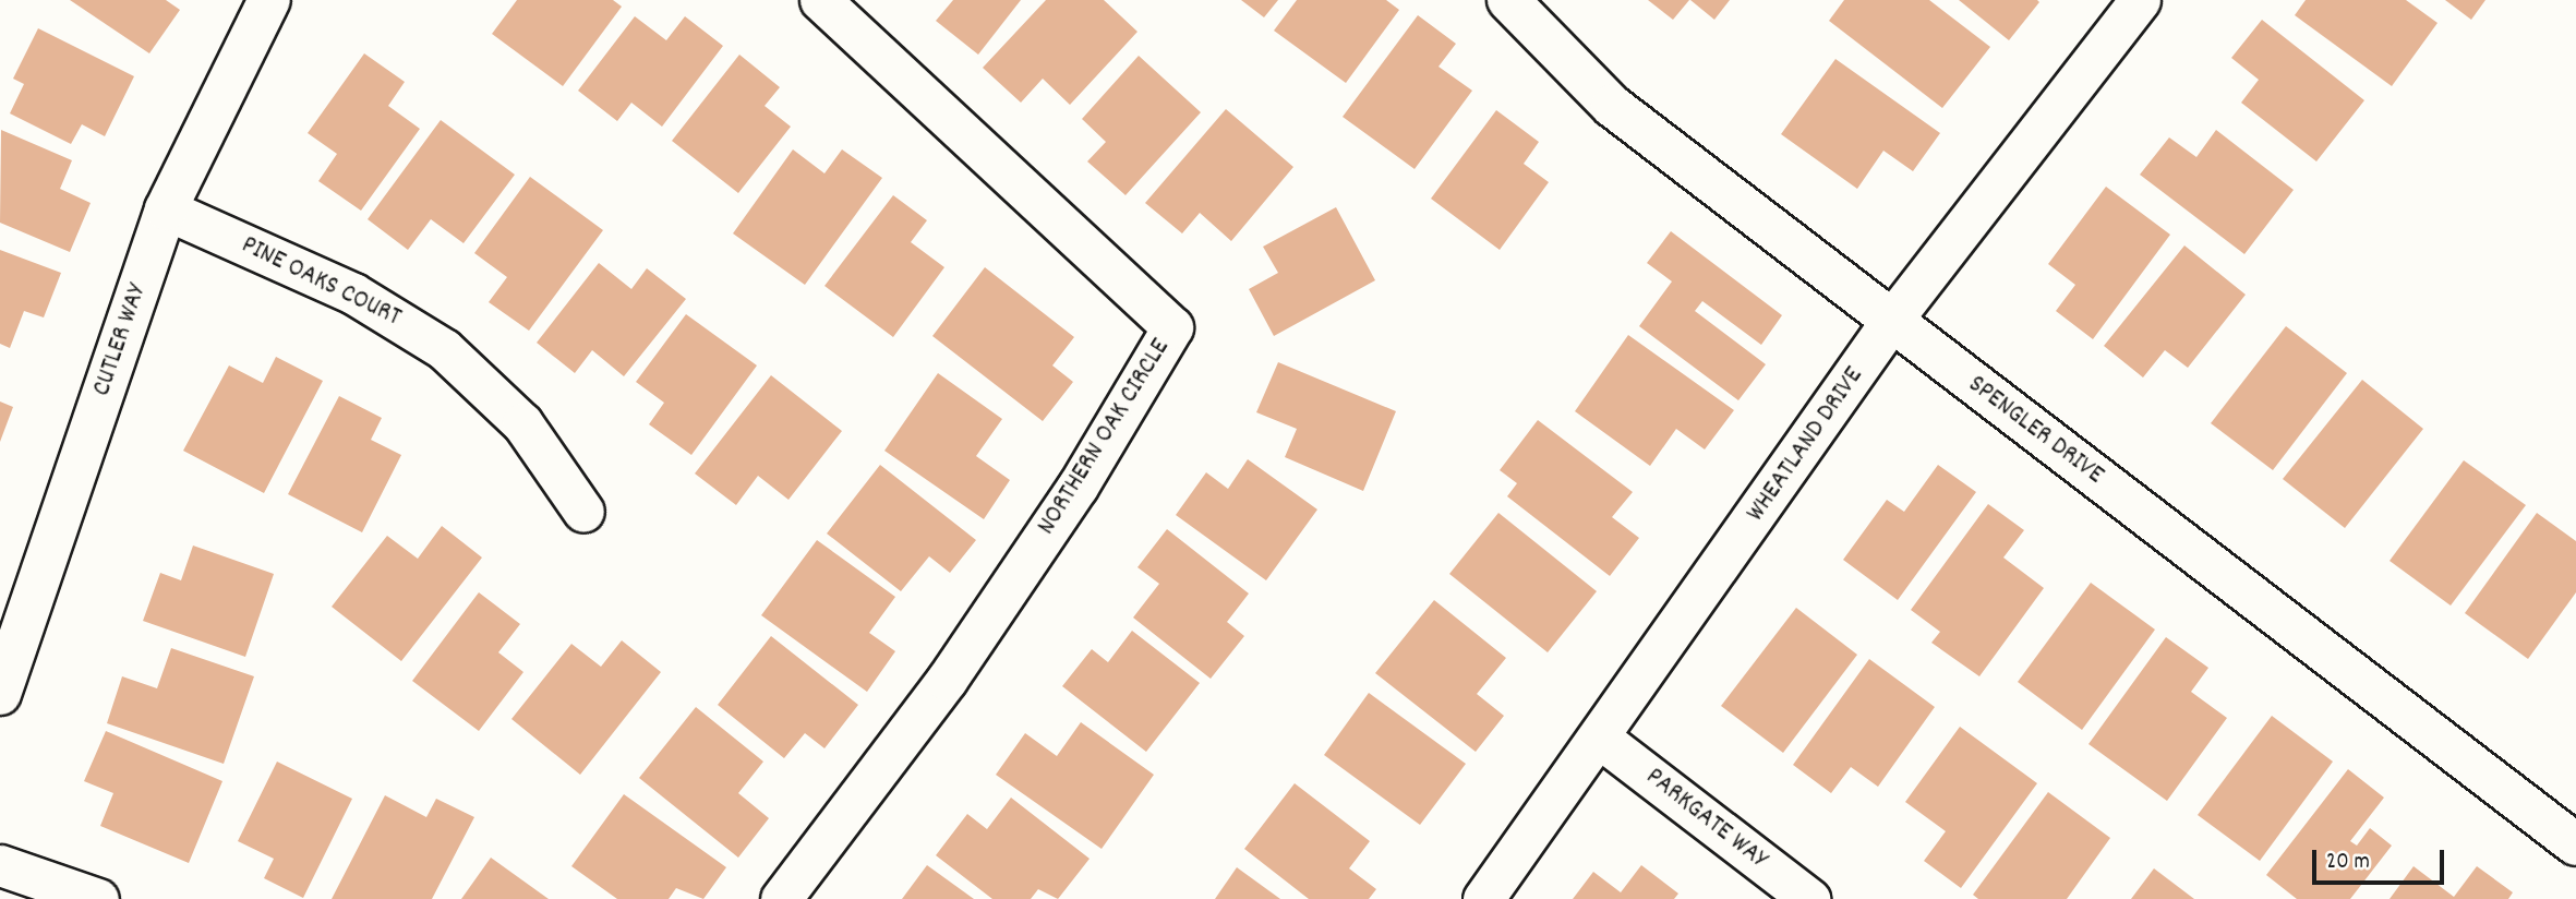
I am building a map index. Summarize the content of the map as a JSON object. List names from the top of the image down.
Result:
{
  "streets": {
    "street": [
      "PINE OAKS COURT",
      "CUTLER WAY",
      "SPENGLER DRIVE",
      "NORTHERN OAK CIRCLE",
      "WHEATLAND DRIVE",
      "PARKGATE WAY"
    ]
  },
  "crossings": [
    ["PINE OAKS COURT", "CUTLER WAY"],
    ["SPENGLER DRIVE", "WHEATLAND DRIVE"],
    ["WHEATLAND DRIVE", "PARKGATE WAY"]
  ],
  "scale_bar": "20 m"
}
